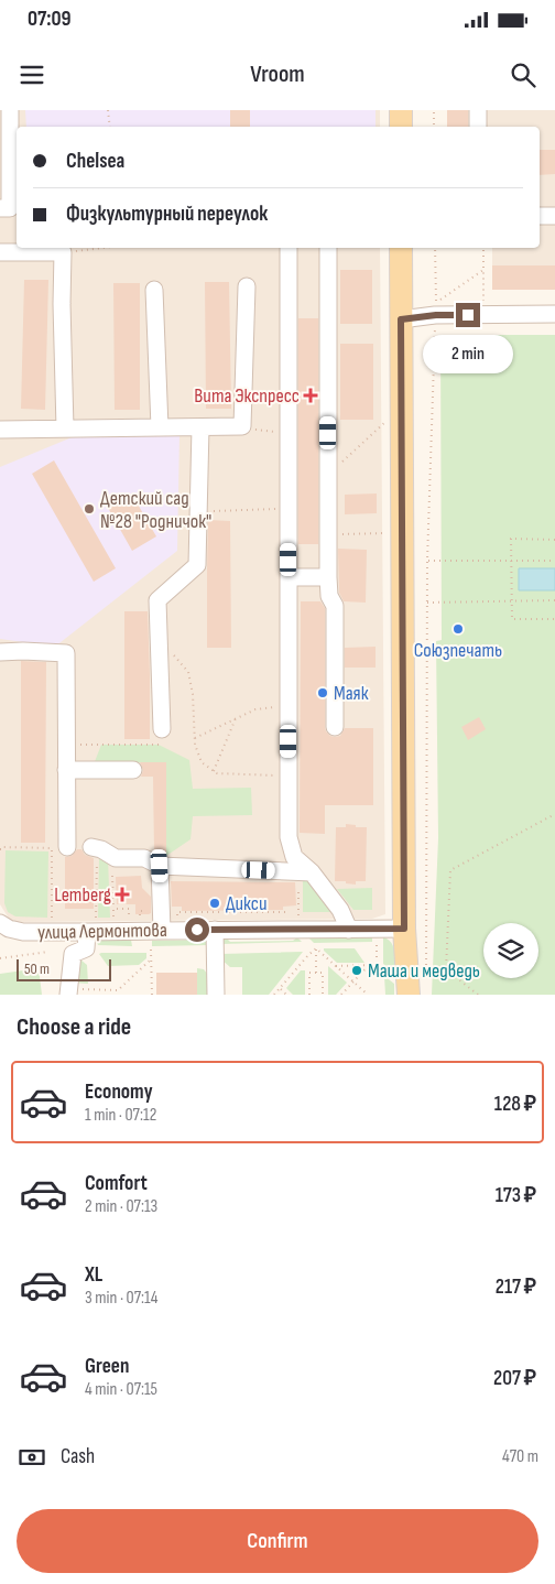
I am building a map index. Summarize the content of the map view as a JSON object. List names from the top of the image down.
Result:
{
  "streets": {
    "street": ["улица Лермонтова"]
  },
  "places": {
    "health": ["Вита Экспресс", "Lemberg"],
    "other": [
      "Детский сад №28 \"Родничок\"",
      "Союзпечать",
      "Маяк",
      "Дикси",
      "Маша и медведь"
    ]
  },
  "scale_bar": "50 m",
  "page": {
    "status": "07:09",
    "header": "Vroom",
    "banner": ["Chelsea", "Физкультурный переулок"],
    "bubble": "2 min",
    "scale": "50 m",
    "heading": "Choose a ride",
    "list": [
      {
        "name": "Economy",
        "note": "1 min · 07:12",
        "value": "128 ₽"
      },
      {
        "name": "Comfort",
        "note": "2 min · 07:13",
        "value": "173 ₽"
      },
      {
        "name": "XL",
        "note": "3 min · 07:14",
        "value": "217 ₽"
      },
      {
        "name": "Green",
        "note": "4 min · 07:15",
        "value": "207 ₽"
      }
    ],
    "pay": ["Cash", "470 m"],
    "buttons": "Confirm"
  }
}
